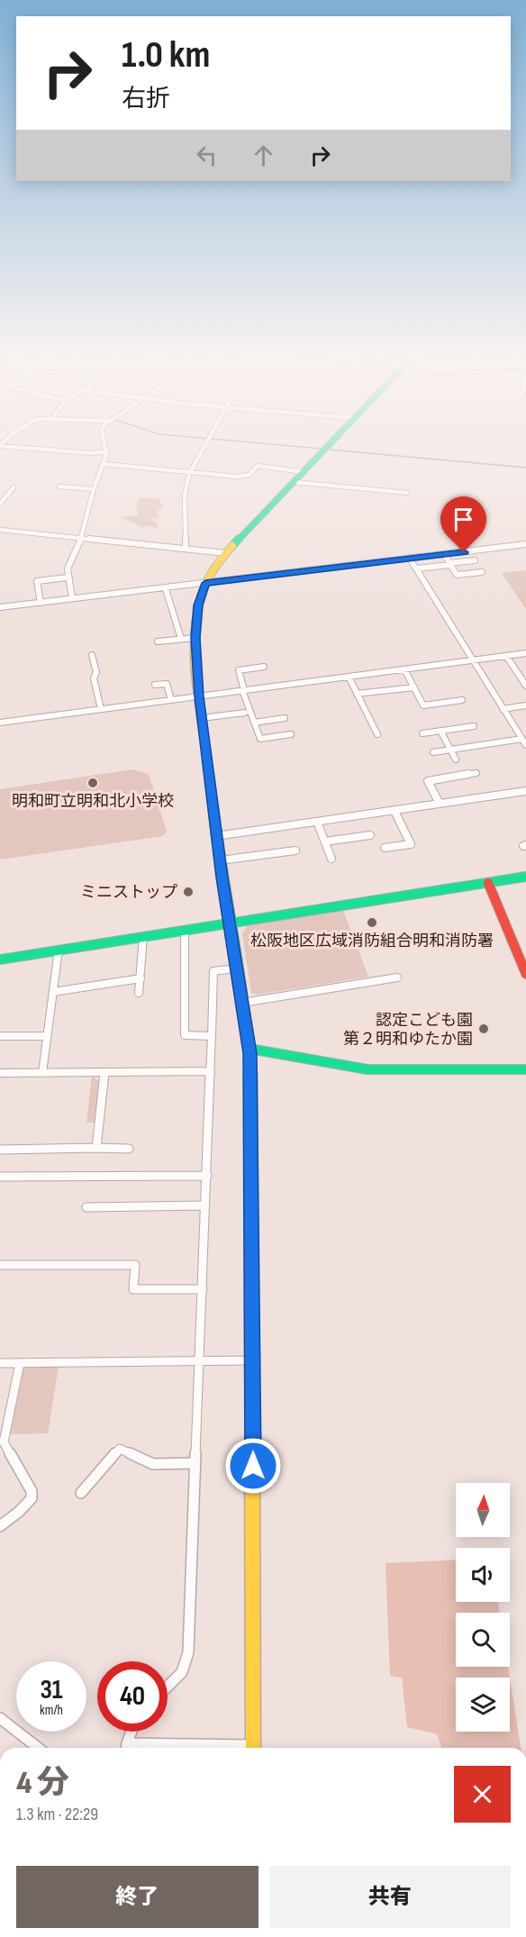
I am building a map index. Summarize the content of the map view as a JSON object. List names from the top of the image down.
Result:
{
  "places": [
    "明和町立明和北小学校",
    "ミニストップ",
    "松阪地区広域消防組合明和消防署",
    "認定こども園 第２明和ゆたか園"
  ],
  "north": "top",
  "page": {
    "turn": ["1.0 km", "右折"],
    "speed": "31 km/h",
    "limit": "40",
    "heading": ["4 分", "1.3 km · 22:29"],
    "buttons": ["終了", "共有"]
  }
}
